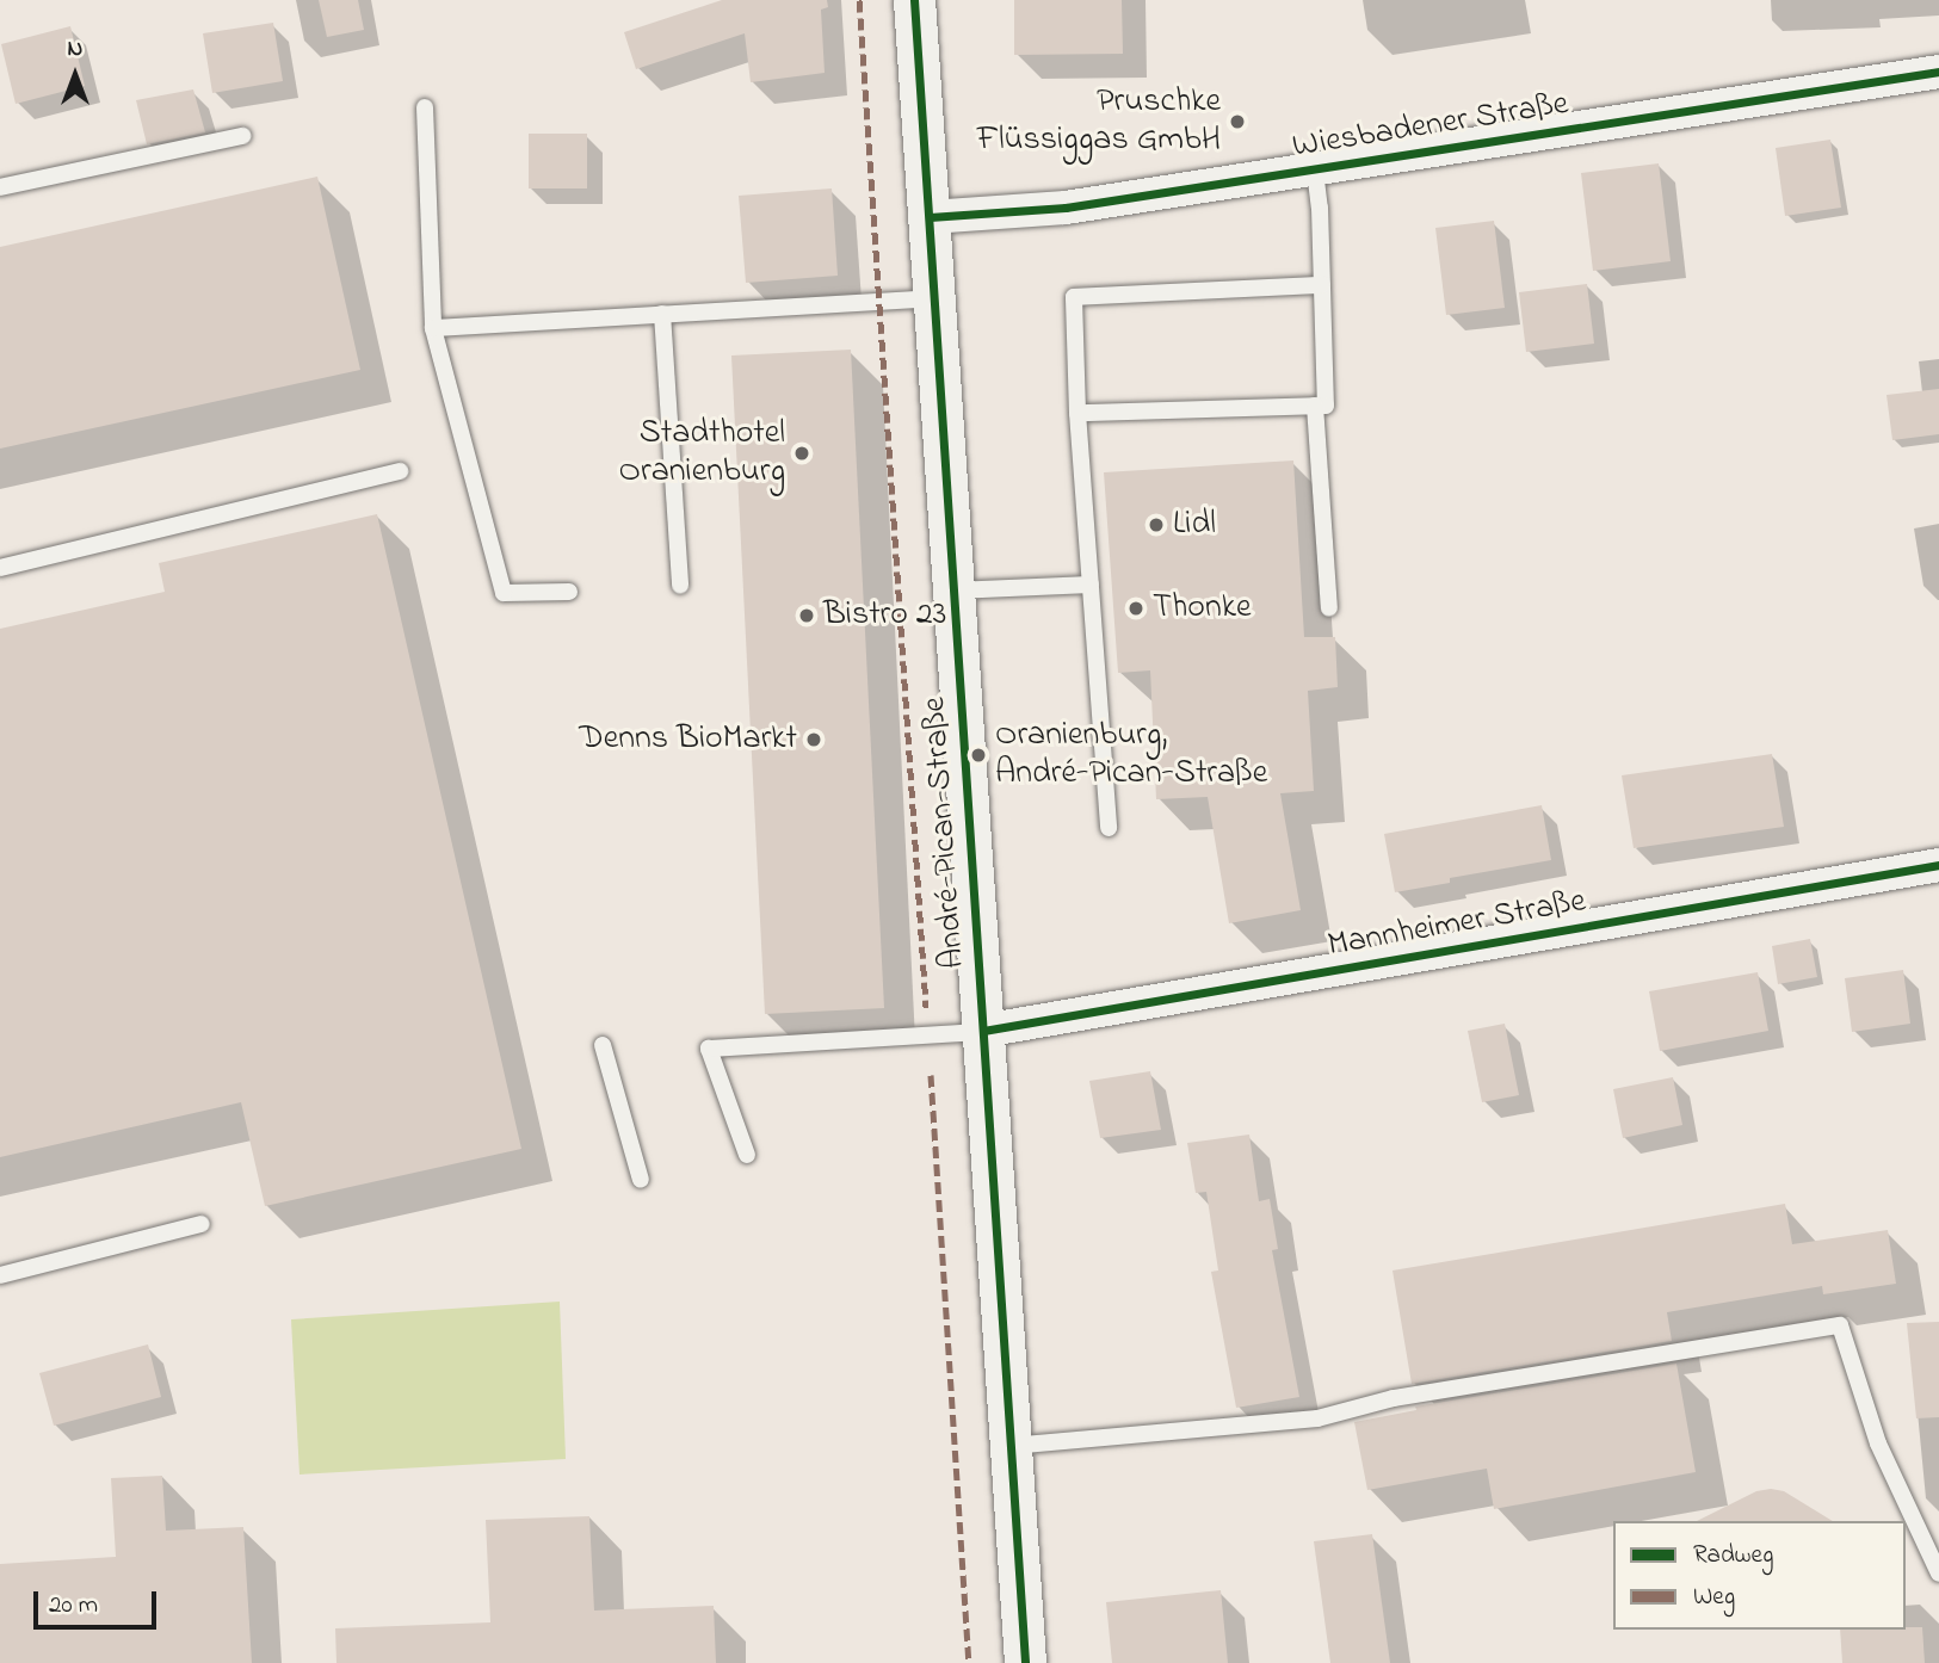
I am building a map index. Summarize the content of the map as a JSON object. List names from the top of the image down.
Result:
{
  "streets": {
    "street": ["Wiesbadener Straße", "André-Pican-Straße", "Mannheimer Straße"]
  },
  "crossings": [
    ["Wiesbadener Straße", "André-Pican-Straße"],
    ["André-Pican-Straße", "Mannheimer Straße"]
  ],
  "places": [
    "Pruschke Flüssiggas GmbH",
    "Stadthotel Oranienburg",
    "Lidl",
    "Thonke",
    "Bistro 23",
    "Denns BioMarkt",
    "Oranienburg, André-Pican-Straße"
  ],
  "legend": ["Radweg", "Weg"],
  "scale_bar": "20 m",
  "north": "top"
}
